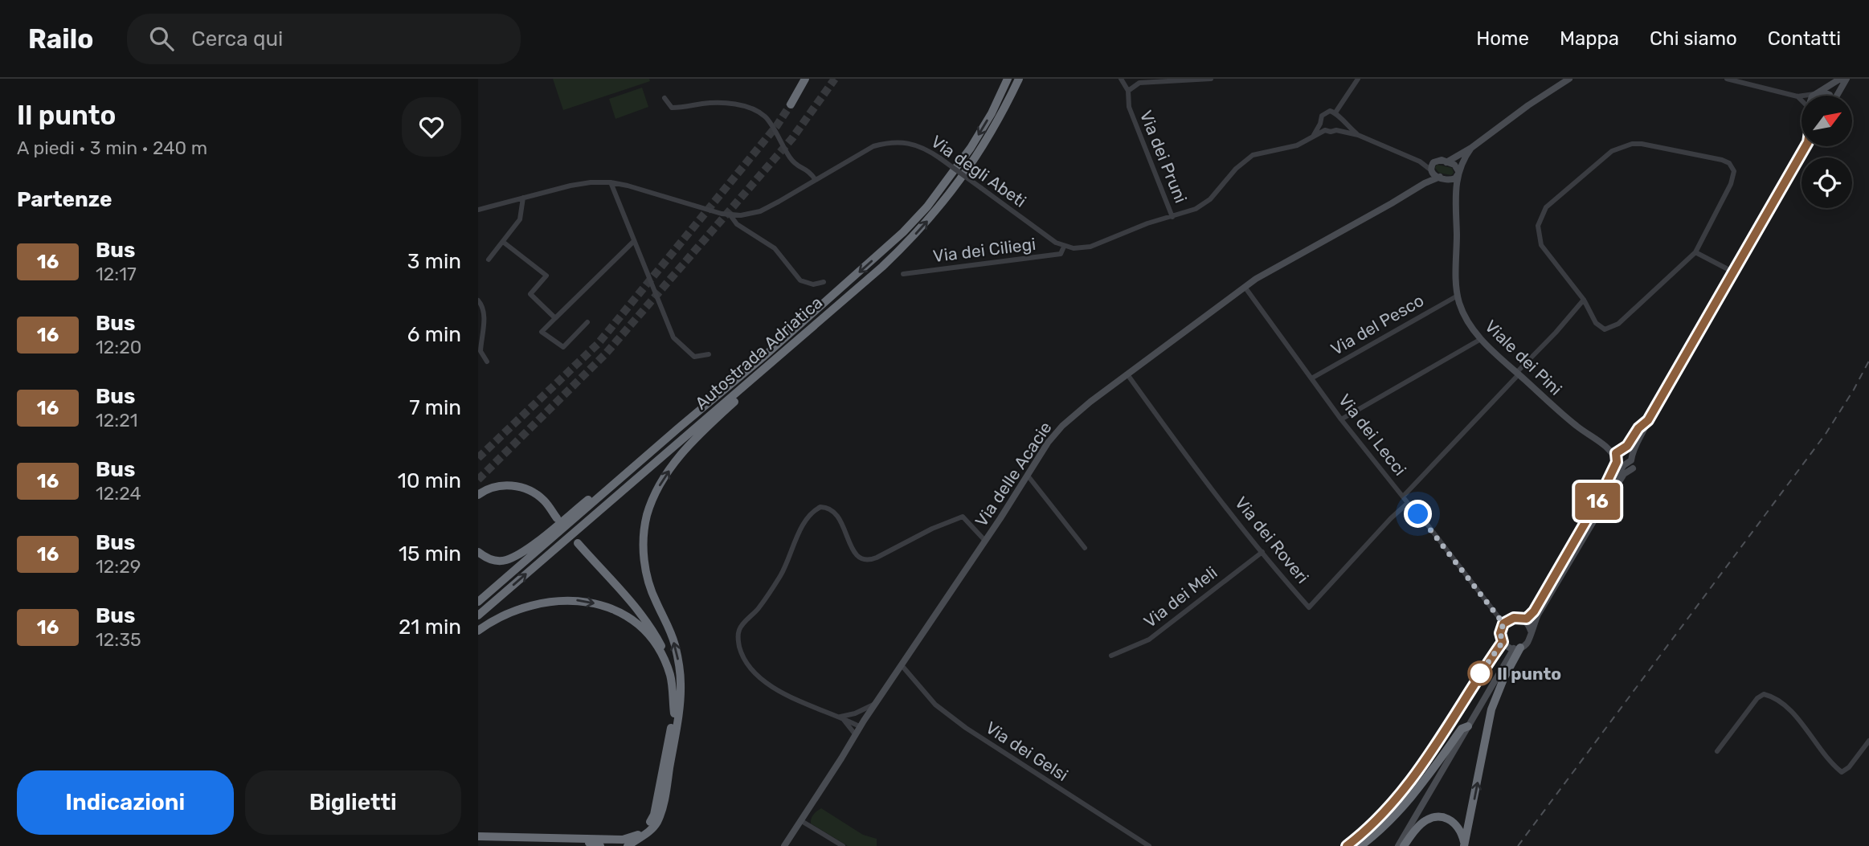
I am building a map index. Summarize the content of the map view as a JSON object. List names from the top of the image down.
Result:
{
  "streets": {
    "highway": ["Autostrada Adriatica"],
    "street": [
      "Via dei Pruni",
      "Via degli Abeti",
      "Via dei Ciliegi",
      "Via del Pesco",
      "Viale dei Pini",
      "Via dei Lecci",
      "Via delle Acacie",
      "Via dei Roveri",
      "Via dei Meli",
      "Via dei Gelsi"
    ]
  },
  "crossings": [
    ["Via degli Abeti", "Via dei Ciliegi"],
    ["Via del Pesco", "Viale dei Pini"],
    ["Via del Pesco", "Via dei Lecci"],
    ["Viale dei Pini", "Via delle Acacie"],
    ["Via dei Lecci", "Via delle Acacie"],
    ["Via dei Lecci", "Via dei Roveri"],
    ["Via delle Acacie", "Via dei Roveri"],
    ["Via delle Acacie", "Via dei Gelsi"],
    ["Via dei Roveri", "Via dei Meli"]
  ],
  "places": ["Il punto"],
  "lines": ["bus line 16"],
  "north": "top right",
  "page": {
    "header": "Railo",
    "search": "Cerca qui",
    "nav": [
      "Home",
      "Mappa",
      "Chi siamo",
      "Contatti"
    ],
    "heading": [
      ["Il punto", "A piedi · 3 min · 240 m"],
      "Partenze"
    ],
    "on_map": "16",
    "list": [
      {
        "mark": "16",
        "name": "Bus",
        "note": "12:17",
        "value": "3 min"
      },
      {
        "mark": "16",
        "name": "Bus",
        "note": "12:20",
        "value": "6 min"
      },
      {
        "mark": "16",
        "name": "Bus",
        "note": "12:21",
        "value": "7 min"
      },
      {
        "mark": "16",
        "name": "Bus",
        "note": "12:24",
        "value": "10 min"
      },
      {
        "mark": "16",
        "name": "Bus",
        "note": "12:29",
        "value": "15 min"
      },
      {
        "mark": "16",
        "name": "Bus",
        "note": "12:35",
        "value": "21 min"
      }
    ],
    "buttons": ["Indicazioni", "Biglietti"]
  }
}
